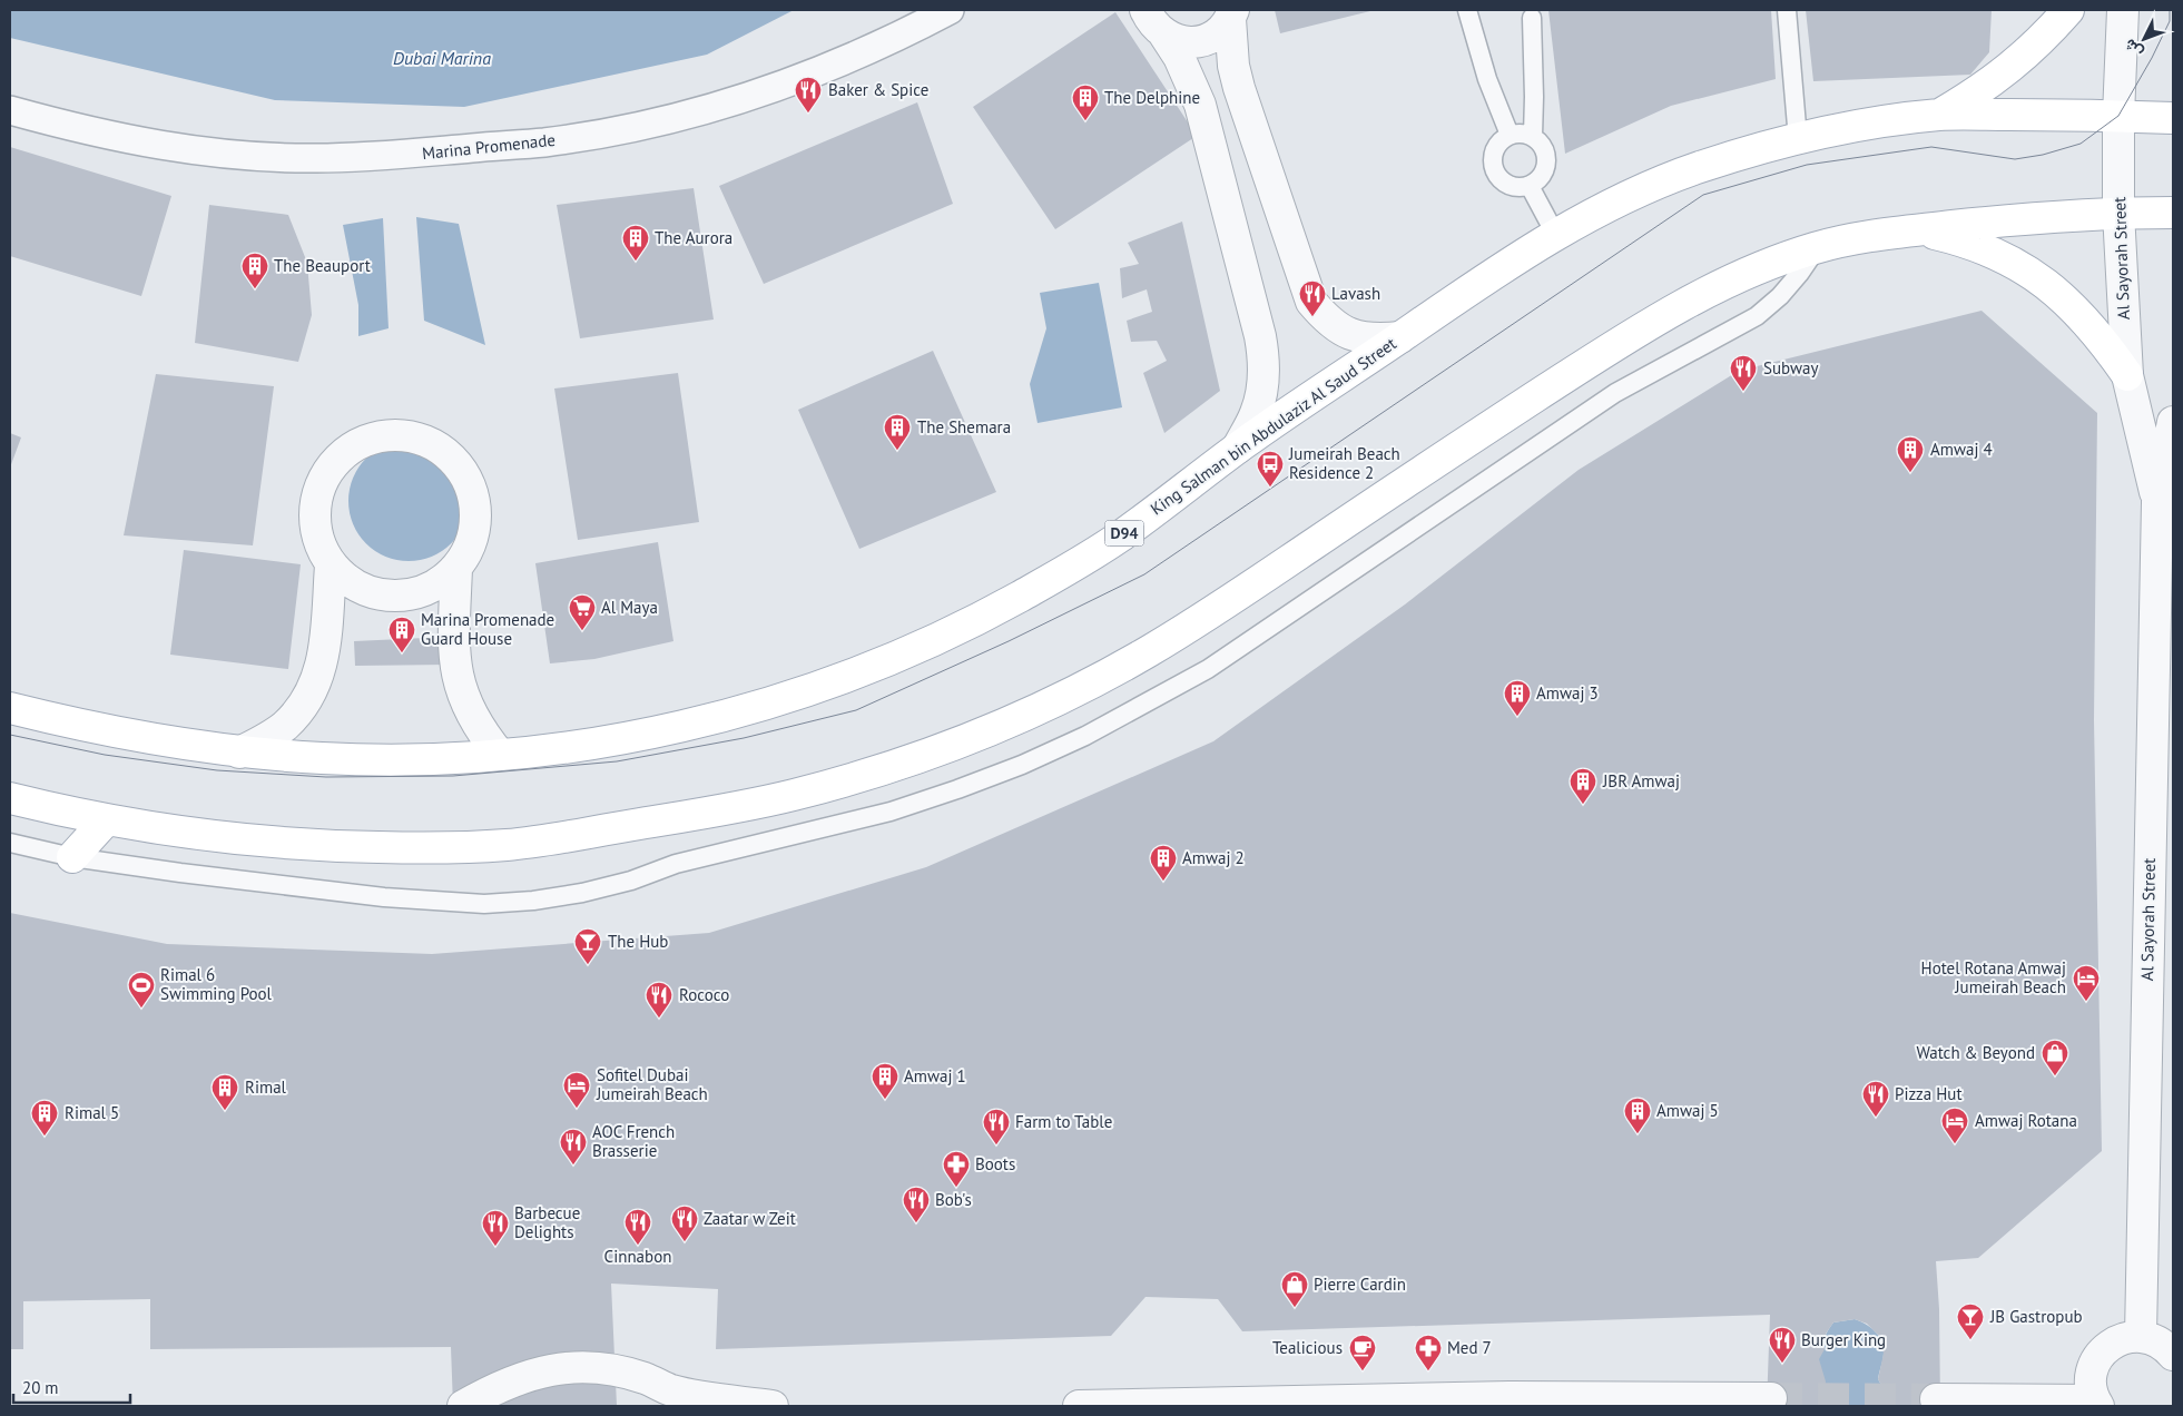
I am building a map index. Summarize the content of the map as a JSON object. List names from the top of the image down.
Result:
{
  "streets": {
    "main road": ["King Salman bin Abdulaziz Al Saud Street", "D94"],
    "street": ["Marina Promenade", "Al Sayorah Street"]
  },
  "crossings": [
    ["Al Sayorah Street", "King Salman bin Abdulaziz Al Saud Street"]
  ],
  "water": ["Dubai Marina"],
  "places": {
    "restaurant": [
      "Baker & Spice",
      "Lavash",
      "Subway",
      "Rococo",
      "Pizza Hut",
      "Farm to Table",
      "AOC French Brasserie",
      "Bob's",
      "Zaatar w Zeit",
      "Cinnabon",
      "Barbecue Delights",
      "Burger King"
    ],
    "building": [
      "The Delphine",
      "The Aurora",
      "The Beauport",
      "The Shemara",
      "Amwaj 4",
      "Marina Promenade Guard House",
      "Amwaj 3",
      "JBR Amwaj",
      "Amwaj 2",
      "Amwaj 1",
      "Rimal",
      "Amwaj 5",
      "Rimal 5"
    ],
    "bus stop": ["Jumeirah Beach Residence 2"],
    "supermarket": ["Al Maya"],
    "bar": ["The Hub", "JB Gastropub"],
    "hotel": ["Hotel Rotana Amwaj Jumeirah Beach", "Sofitel Dubai Jumeirah Beach", "Amwaj Rotana"],
    "sports": ["Rimal 6 Swimming Pool"],
    "shop": ["Watch & Beyond", "Pierre Cardin"],
    "pharmacy": ["Boots", "Med 7"],
    "cafe": ["Tealicious"]
  },
  "scale_bar": "20 m",
  "north": "bottom left"
}
